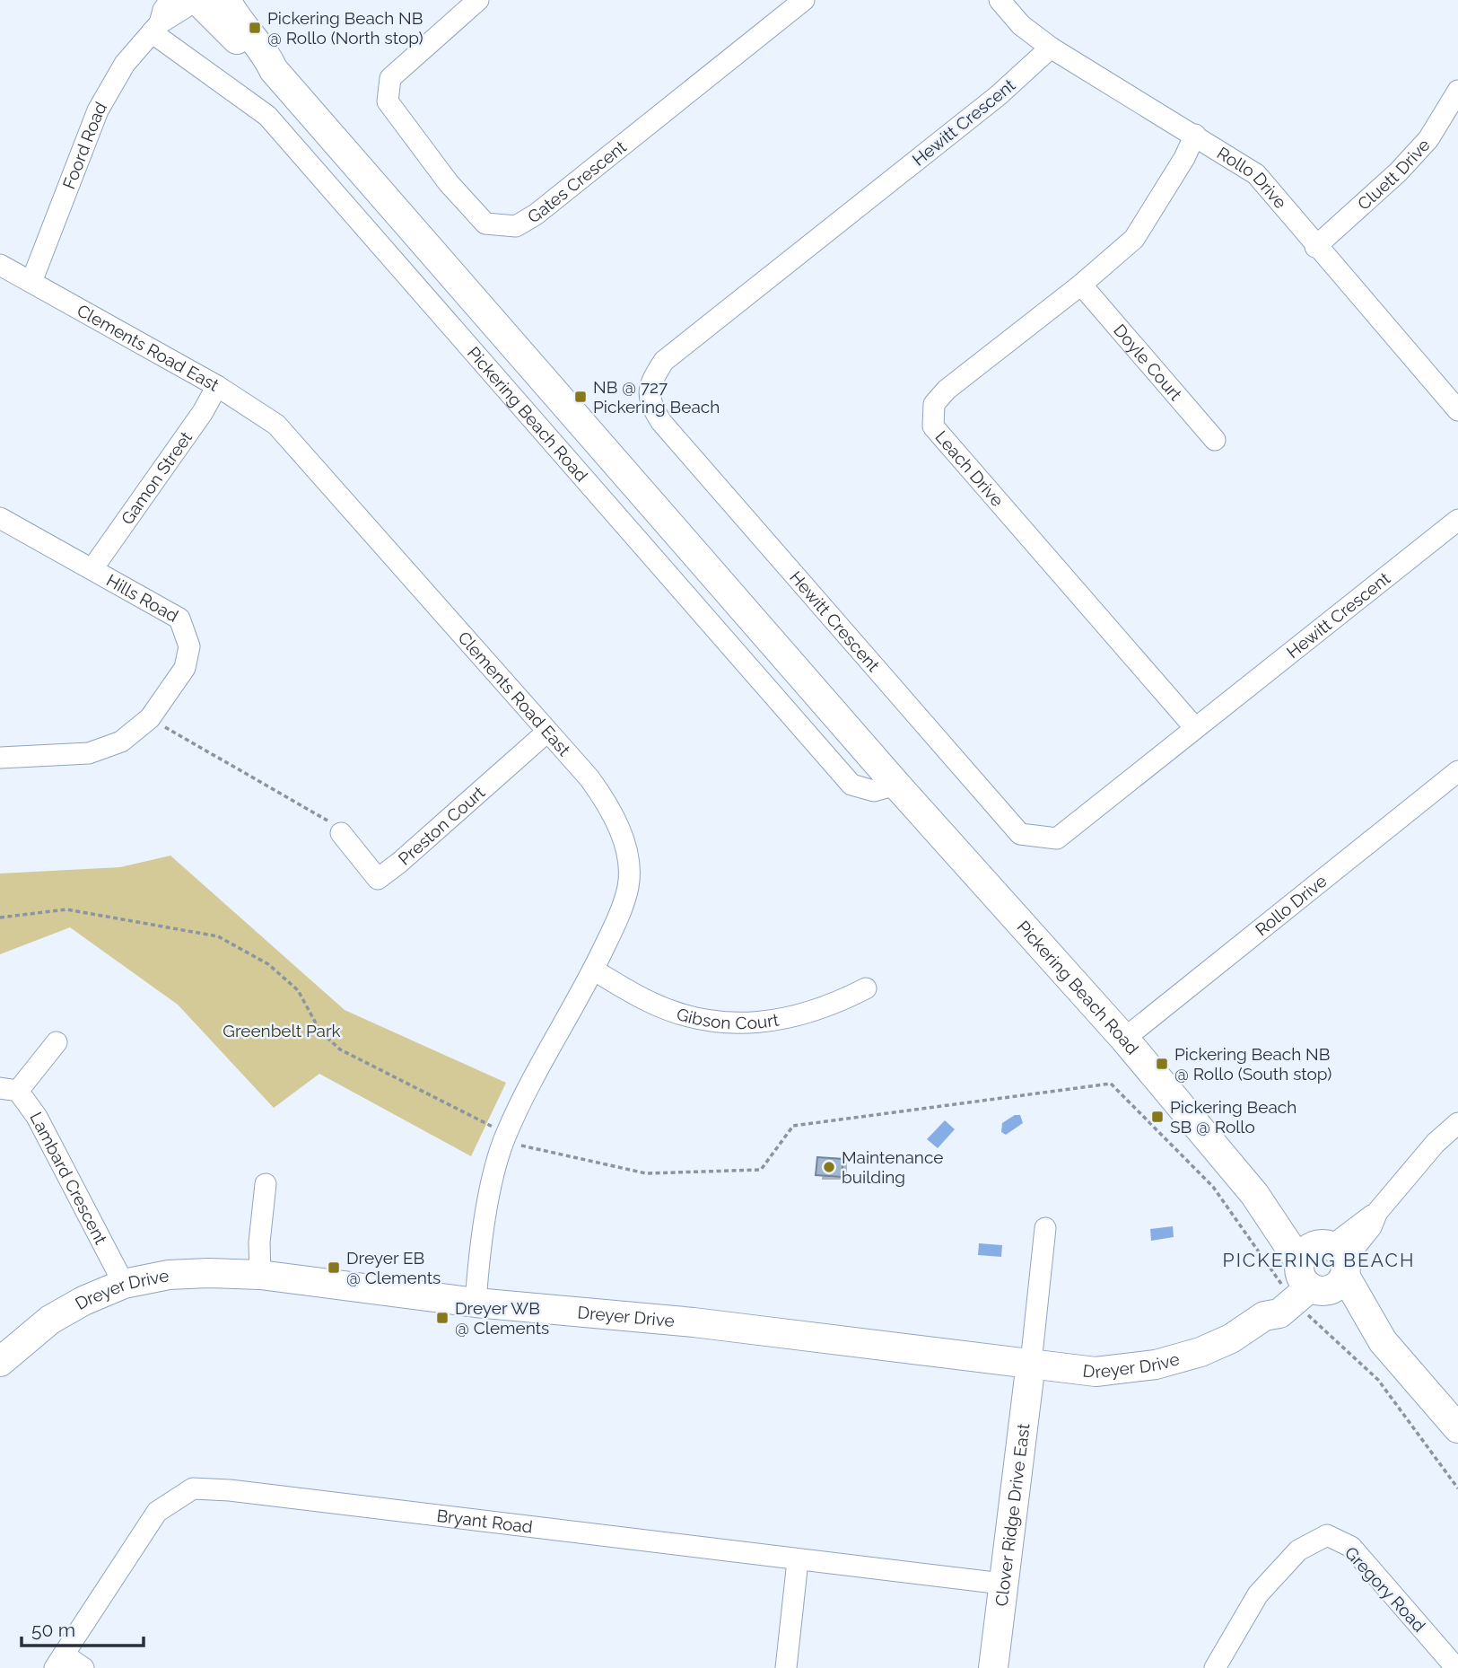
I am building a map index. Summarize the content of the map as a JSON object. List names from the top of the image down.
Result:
{
  "streets": {
    "street": [
      "Hewitt Crescent",
      "Foord Road",
      "Cluett Drive",
      "Rollo Drive",
      "Gates Crescent",
      "Clements Road East",
      "Doyle Court",
      "Pickering Beach Road",
      "Leach Drive",
      "Gamon Street",
      "Hills Road",
      "Preston Court",
      "Gibson Court",
      "Lambard Crescent",
      "Dreyer Drive",
      "Clover Ridge Drive East",
      "Bryant Road",
      "Gregory Road"
    ]
  },
  "crossings": [
    ["Hewitt Crescent", "Rollo Drive"],
    ["Hewitt Crescent", "Leach Drive"],
    ["Foord Road", "Clements Road East"],
    ["Foord Road", "Pickering Beach Road"],
    ["Cluett Drive", "Rollo Drive"],
    ["Rollo Drive", "Pickering Beach Road"],
    ["Rollo Drive", "Leach Drive"],
    ["Clements Road East", "Gamon Street"],
    ["Clements Road East", "Preston Court"],
    ["Clements Road East", "Gibson Court"],
    ["Clements Road East", "Dreyer Drive"],
    ["Doyle Court", "Leach Drive"],
    ["Pickering Beach Road", "Dreyer Drive"],
    ["Gamon Street", "Hills Road"],
    ["Lambard Crescent", "Dreyer Drive"],
    ["Dreyer Drive", "Clover Ridge Drive East"],
    ["Clover Ridge Drive East", "Bryant Road"]
  ],
  "districts": ["PICKERING BEACH"],
  "parks": ["Greenbelt Park"],
  "places": {
    "transit": [
      "Pickering Beach NB @ Rollo (North stop)",
      "NB @ 727 Pickering Beach",
      "Pickering Beach NB @ Rollo (South stop)",
      "Pickering Beach SB @ Rollo",
      "Dreyer EB @ Clements",
      "Dreyer WB @ Clements"
    ],
    "other": ["Maintenance building"]
  },
  "scale_bar": "50 m"
}
